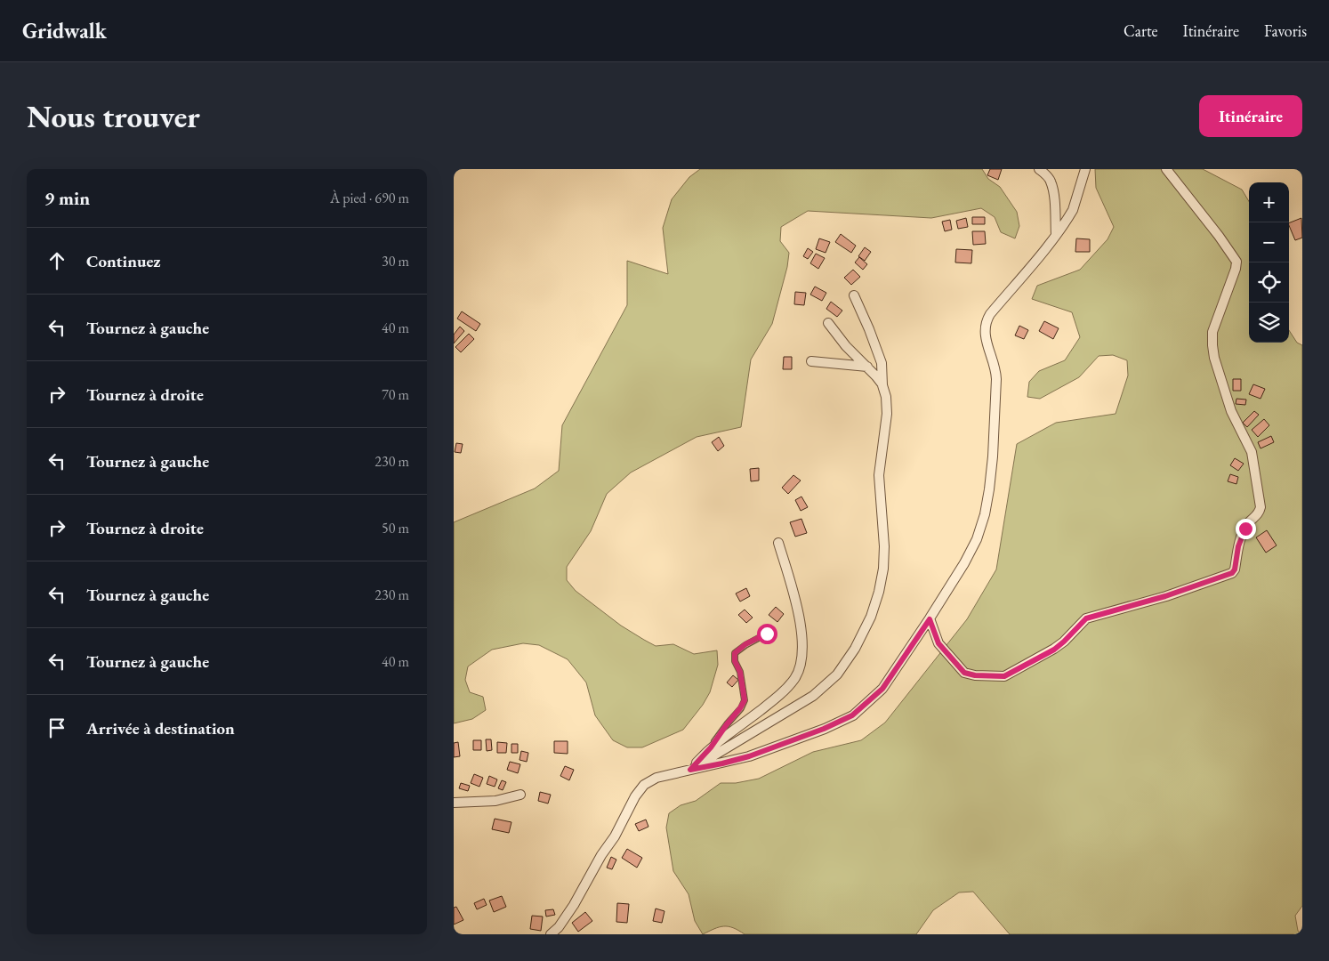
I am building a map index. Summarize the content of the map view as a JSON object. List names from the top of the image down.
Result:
{
  "page": {
    "header": "Gridwalk",
    "nav": ["Carte", "Itinéraire", "Favoris"],
    "buttons": "Itinéraire",
    "title": "Nous trouver",
    "heading": ["9 min", "À pied · 690 m"],
    "map_buttons": ["+", "−"],
    "list": [
      ["Continuez", "30 m"],
      ["Tournez à gauche", "40 m"],
      ["Tournez à droite", "70 m"],
      ["Tournez à gauche", "230 m"],
      ["Tournez à droite", "50 m"],
      ["Tournez à gauche", "230 m"],
      ["Tournez à gauche", "40 m"],
      "Arrivée à destination"
    ]
  }
}
